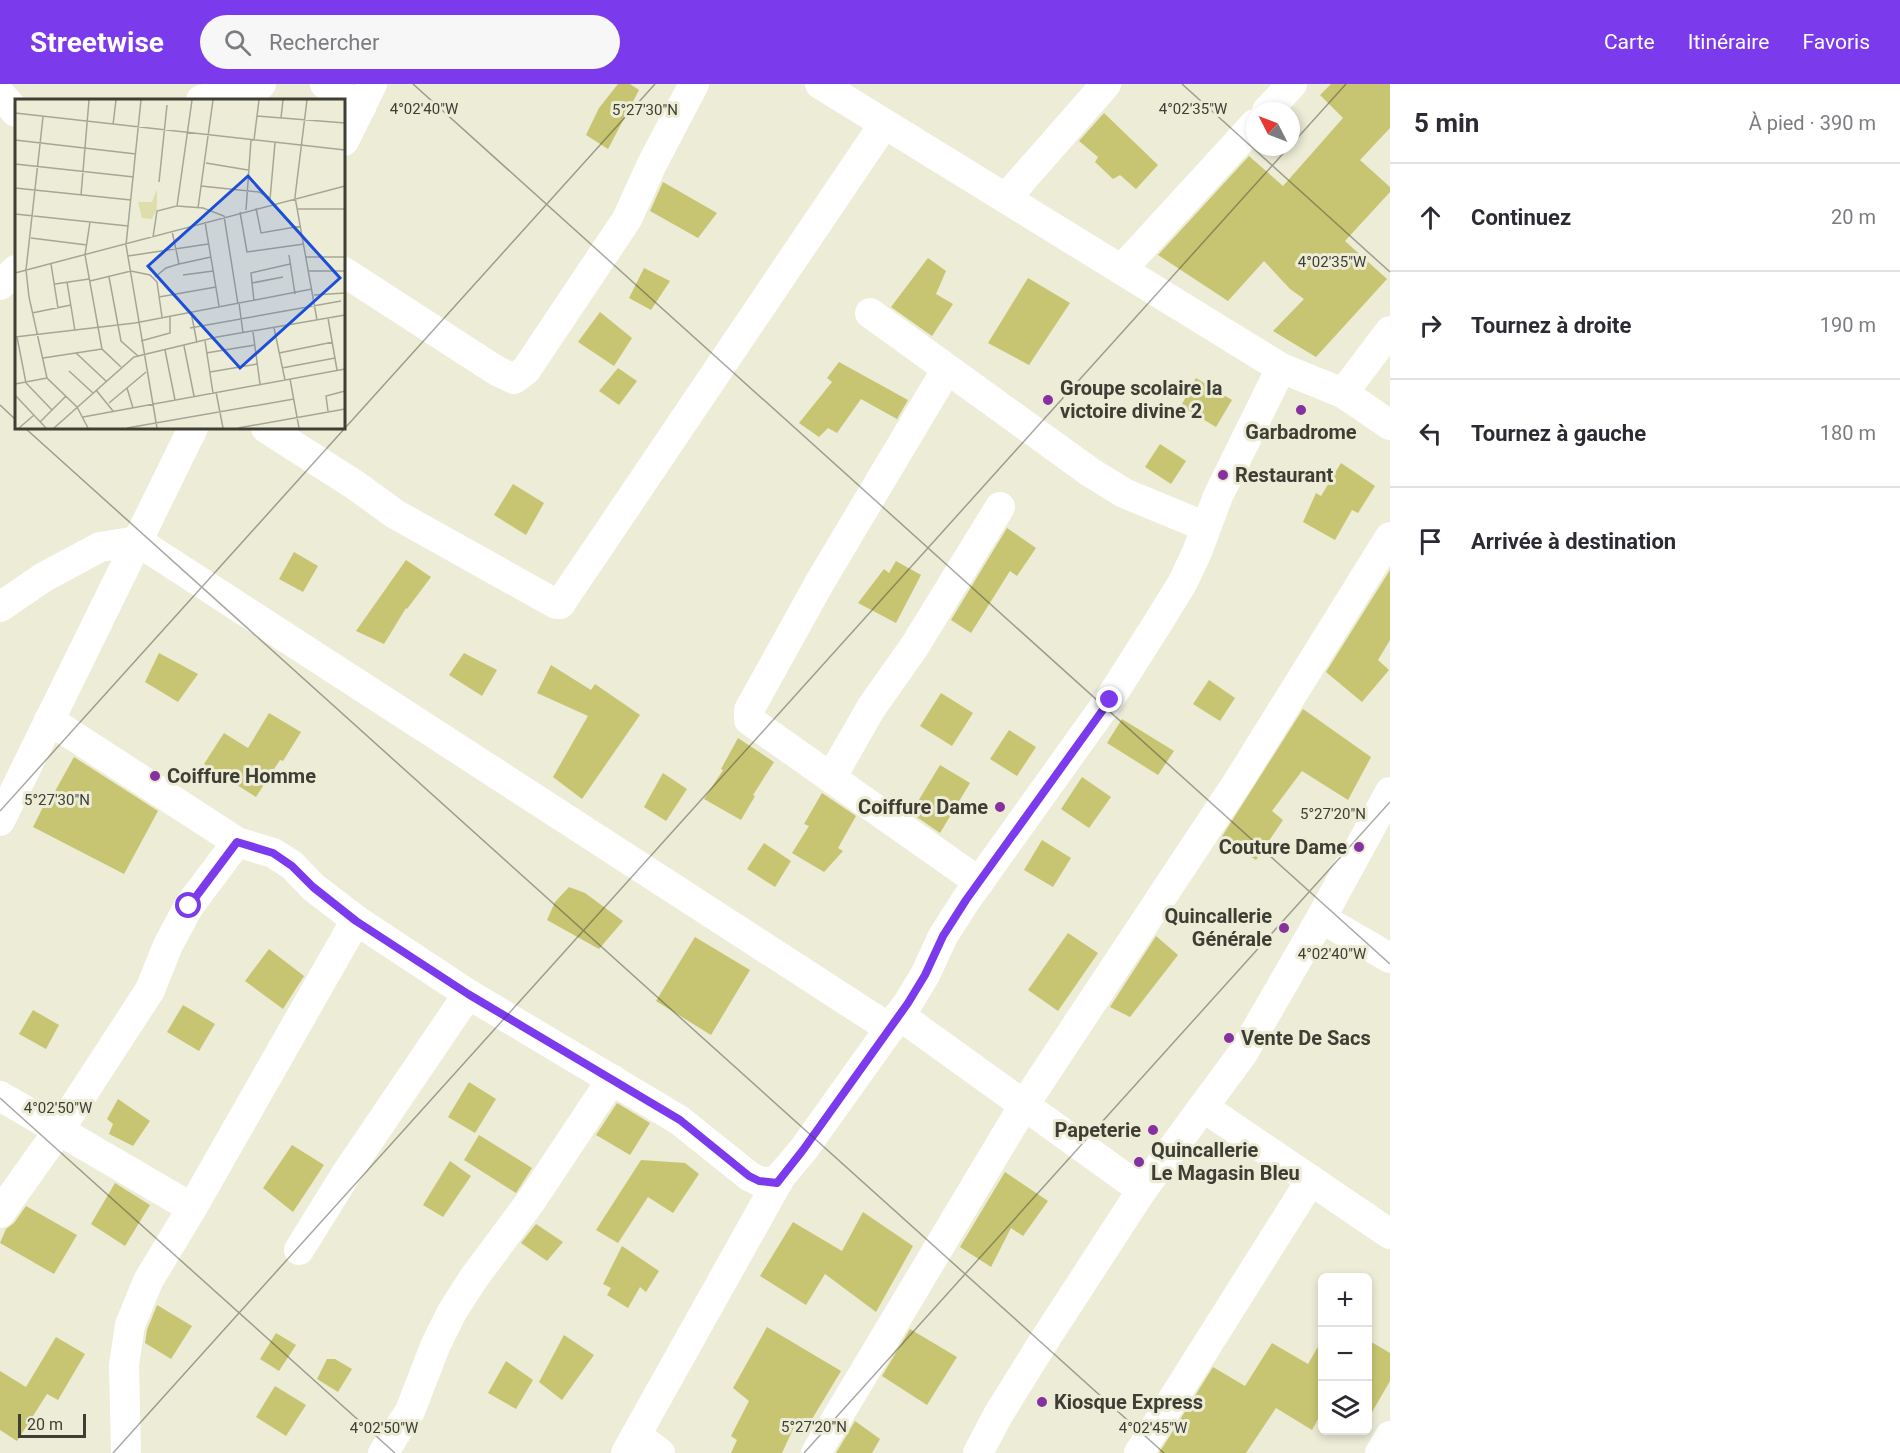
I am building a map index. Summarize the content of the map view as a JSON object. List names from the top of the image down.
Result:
{
  "places": [
    "Groupe scolaire la victoire divine 2",
    "Garbadrome",
    "Restaurant",
    "Coiffure Homme",
    "Coiffure Dame",
    "Couture Dame",
    "Quincallerie Générale",
    "Vente De Sacs",
    "Papeterie",
    "Quincallerie Le Magasin Bleu",
    "Kiosque Express"
  ],
  "scale_bar": "20 m",
  "north": "top left",
  "page": {
    "header": "Streetwise",
    "search": "Rechercher",
    "nav": ["Carte", "Itinéraire", "Favoris"],
    "heading": ["5 min", "À pied · 390 m"],
    "list": [
      ["Continuez", "20 m"],
      ["Tournez à droite", "190 m"],
      ["Tournez à gauche", "180 m"],
      "Arrivée à destination"
    ],
    "map_buttons": ["+", "−"],
    "scale": "20 m"
  },
  "coordinates": [
    "4°02'40\"W",
    "4°02'35\"W",
    "5°27'30\"N",
    "5°27'20\"N",
    "4°02'50\"W",
    "4°02'45\"W"
  ]
}
